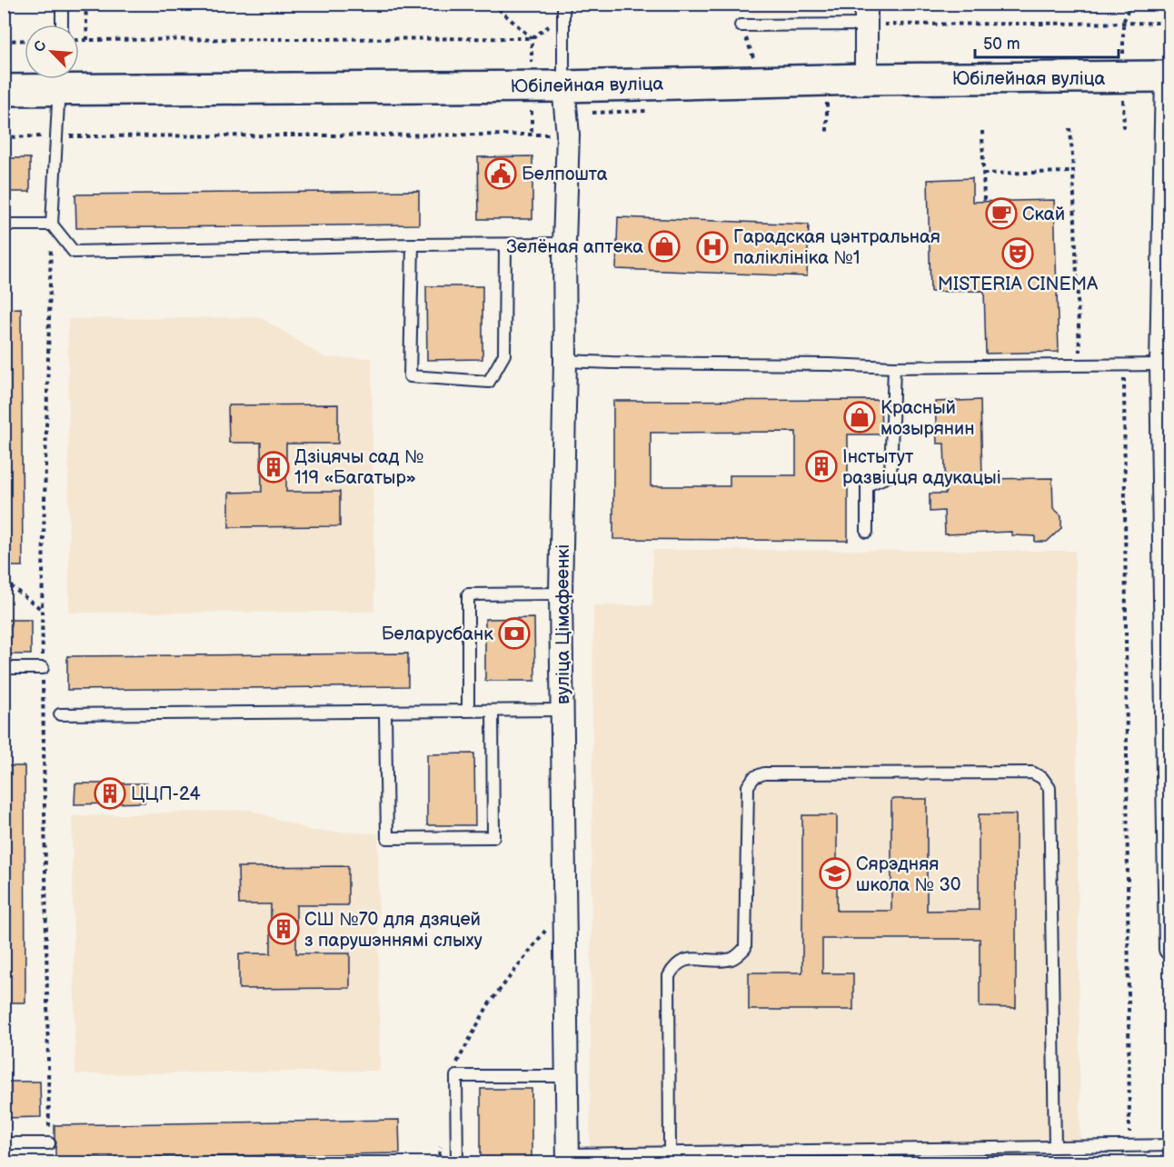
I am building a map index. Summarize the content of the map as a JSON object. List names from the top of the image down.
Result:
{
  "streets": {
    "main road": ["Юбілейная вуліца"],
    "street": ["вуліца Цімафеенкі"]
  },
  "crossings": [
    ["Юбілейная вуліца", "вуліца Цімафеенкі"]
  ],
  "places": {
    "public building": ["Белпошта"],
    "cafe": ["Скай"],
    "shop": ["Зелёная аптека", "Красный мозырянин"],
    "hospital": ["Гарадская цэнтральная паліклініка №1"],
    "theatre": ["MISTERIA CINEMA"],
    "building": [
      "Інстытут развіцця адукацыі",
      "Дзіцячы сад № 119 «Багатыр»",
      "ЦЦП-24",
      "СШ №70 для дзяцей з парушэннямі слыху"
    ],
    "bank": ["Беларусбанк"],
    "school or university": ["Сярэдняя школа № 30"]
  },
  "scale_bar": "50 m",
  "north": "top left"
}
